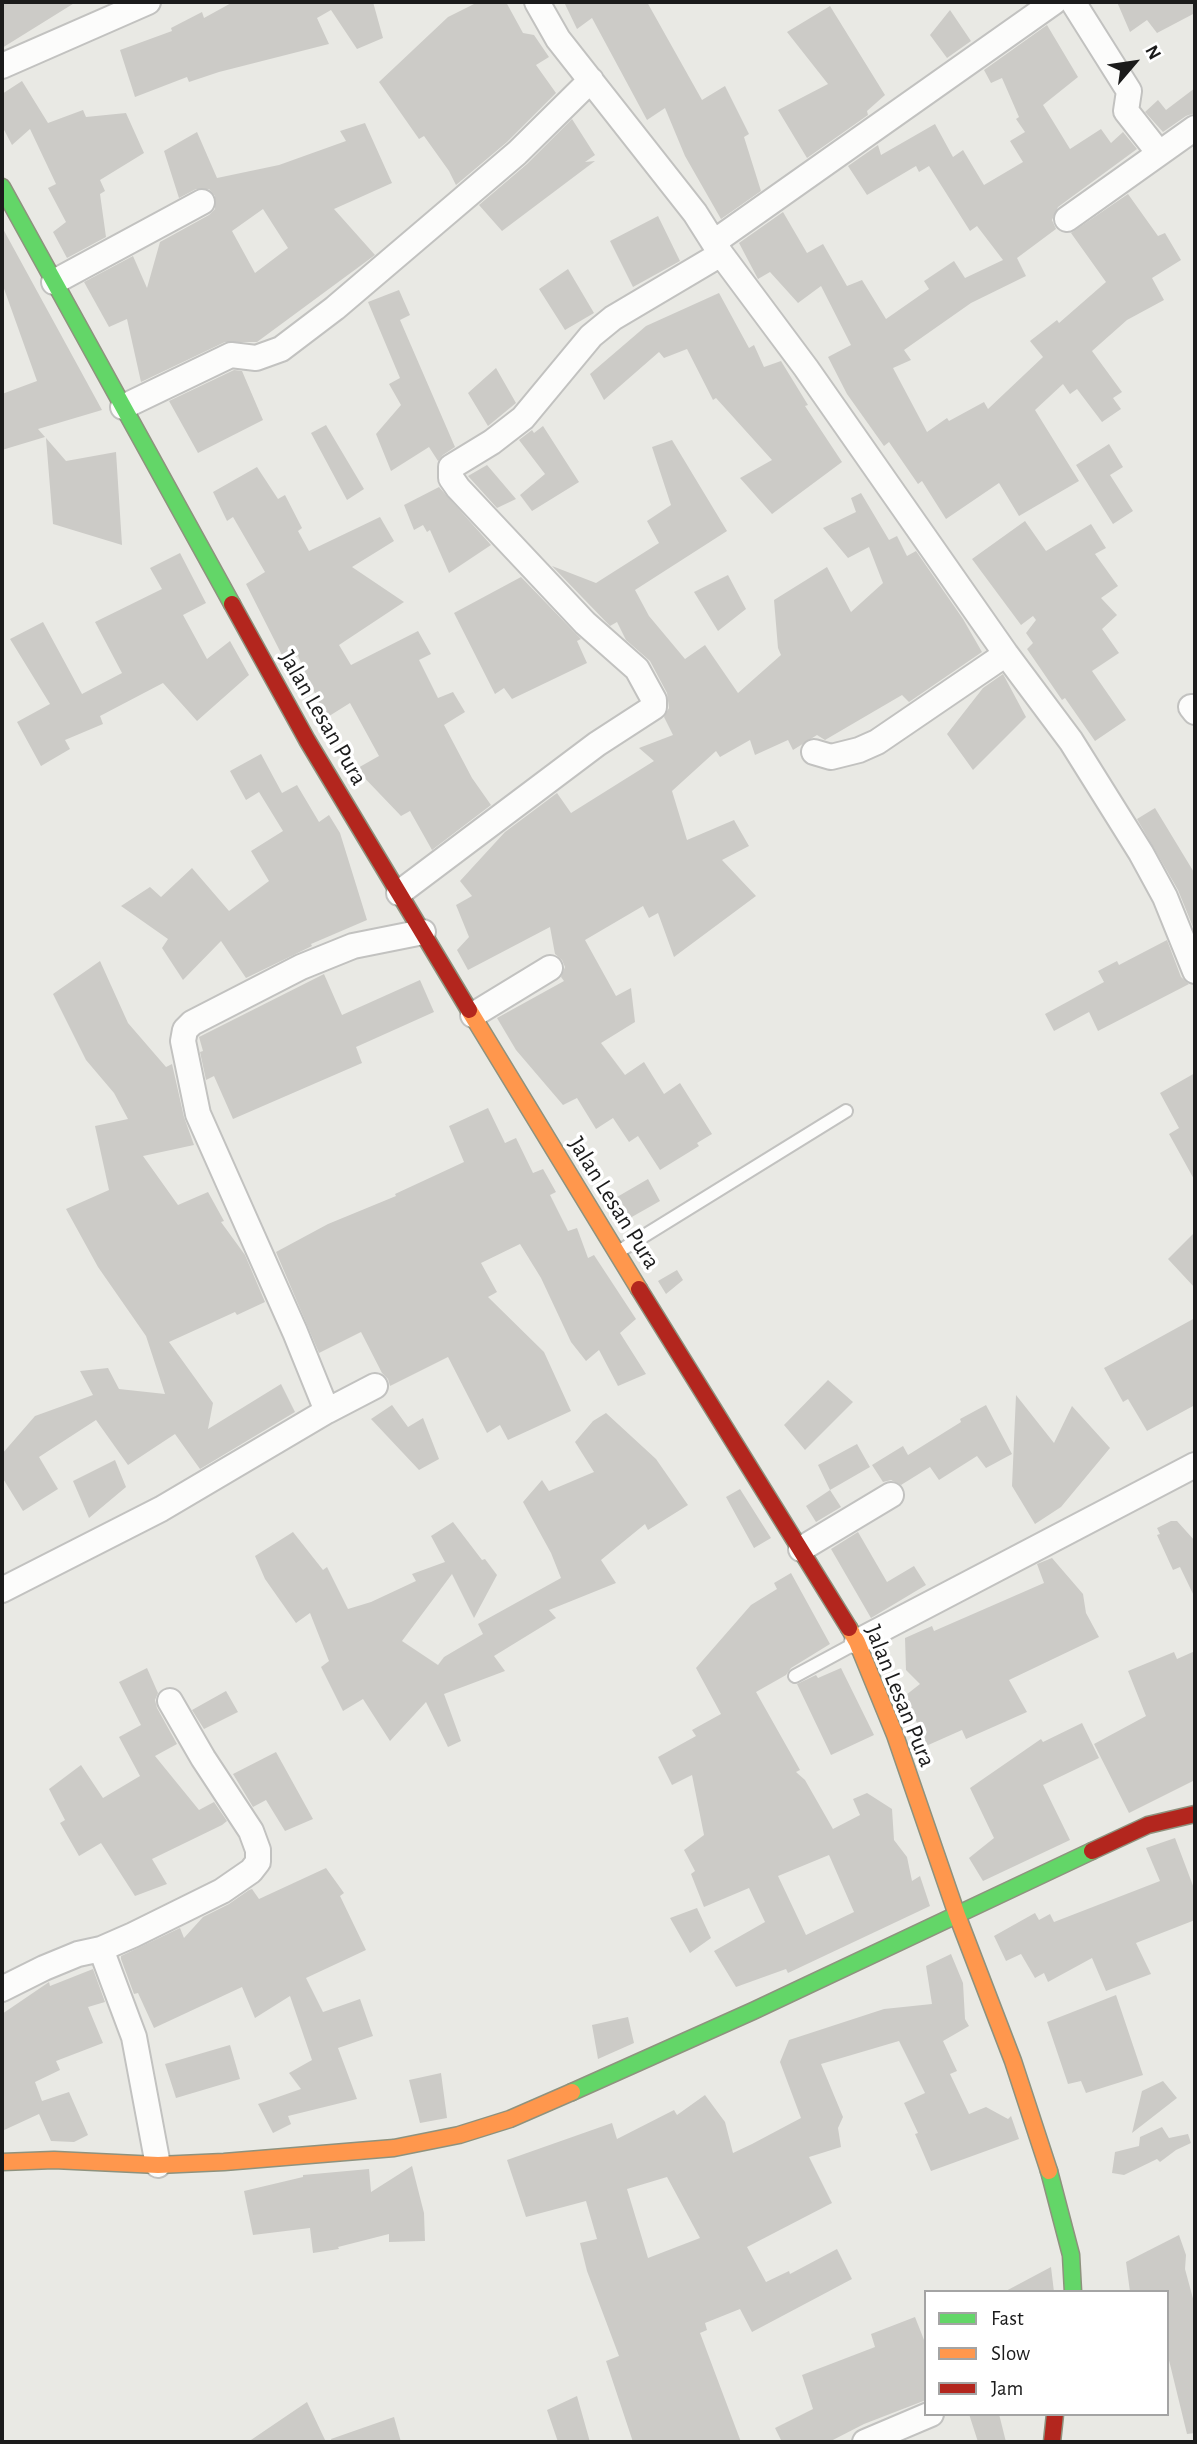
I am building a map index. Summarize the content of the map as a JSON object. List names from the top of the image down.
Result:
{
  "streets": {
    "street": ["Jalan Lesan Pura"]
  },
  "legend": ["Fast", "Slow", "Jam"],
  "north": "top right"
}
